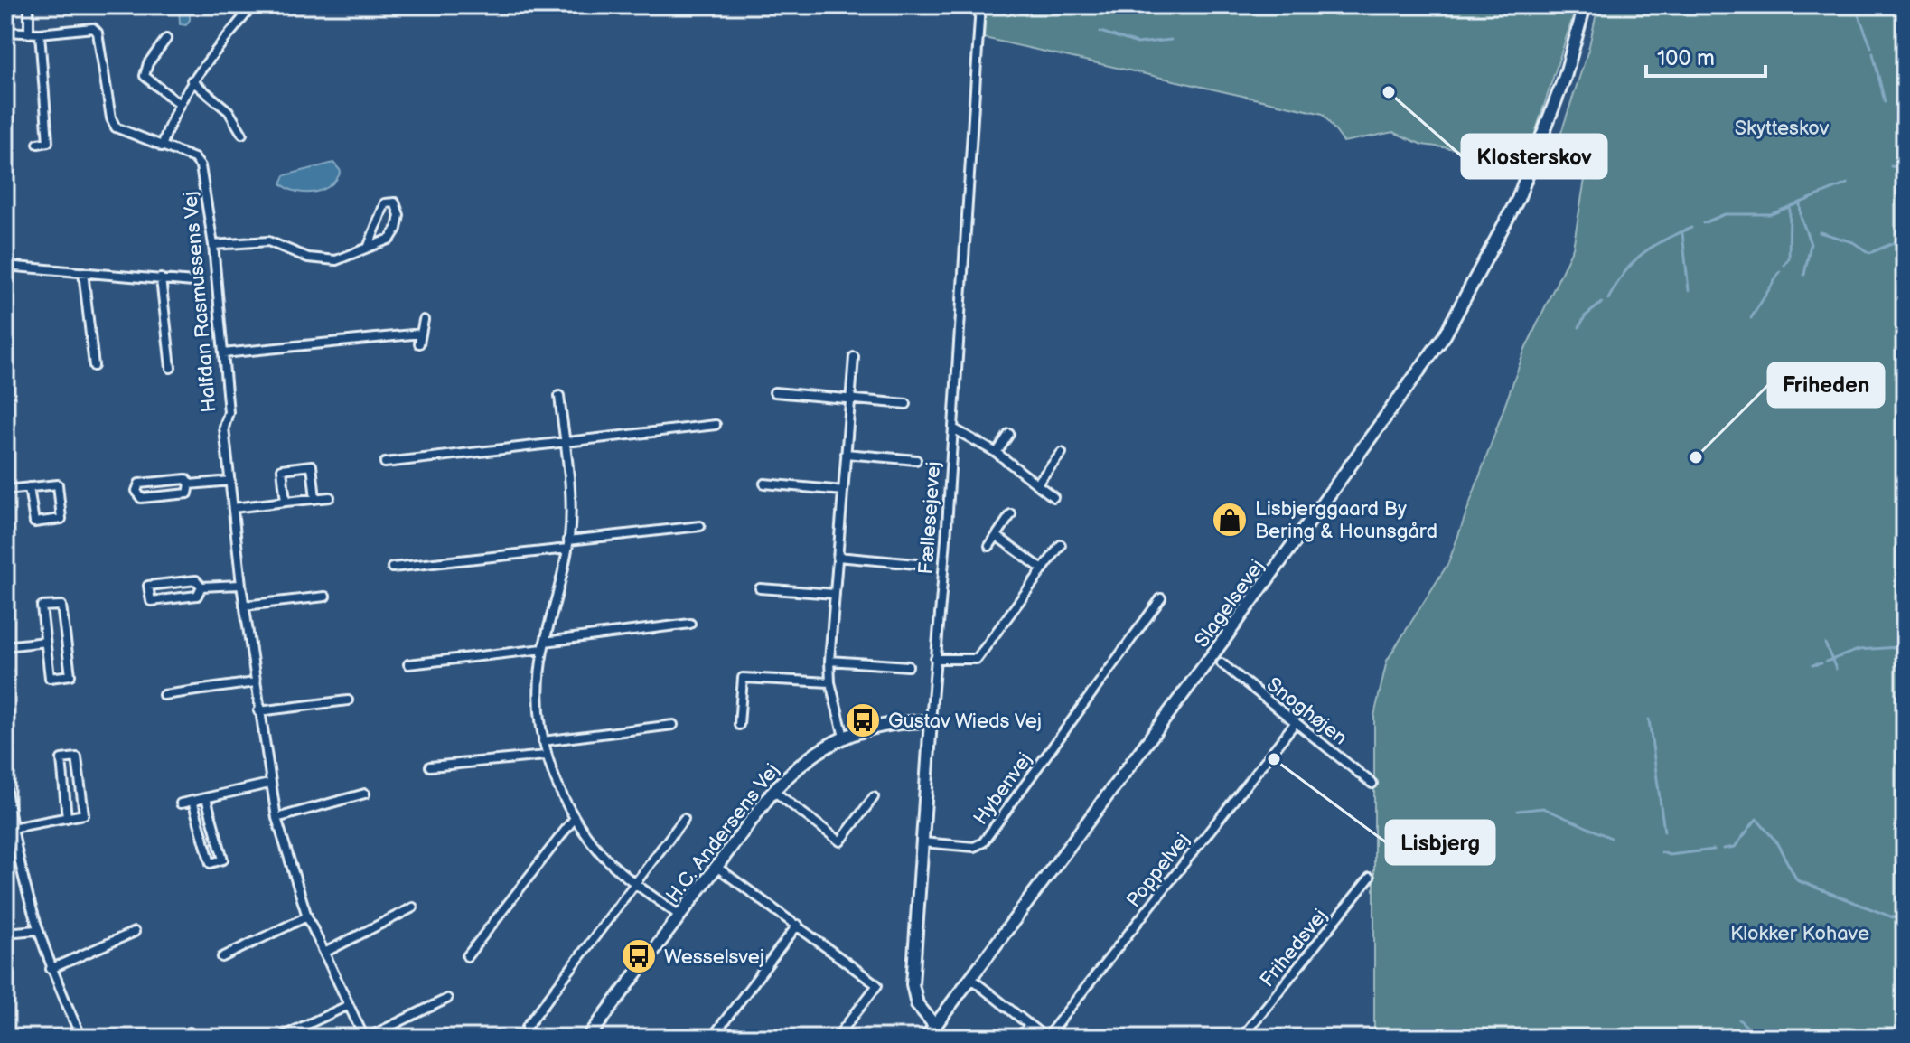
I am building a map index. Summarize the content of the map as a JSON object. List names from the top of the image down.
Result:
{
  "streets": {
    "street": [
      "Halfdan Rasmussens Vej",
      "Fællesejevej",
      "Slagelsevej",
      "Snoghøjen",
      "Hybenvej",
      "H.C. Andersens Vej",
      "Poppelvej",
      "Frihedsvej"
    ]
  },
  "crossings": [
    ["Fællesejevej", "Slagelsevej"],
    ["Fællesejevej", "Hybenvej"],
    ["Fællesejevej", "H.C. Andersens Vej"],
    ["Snoghøjen", "Poppelvej"]
  ],
  "parks": ["Skytteskov", "Klokker Kohave"],
  "places": {
    "other": ["Klosterskov", "Friheden", "Lisbjerg"],
    "shop": ["Lisbjerggaard By Bering & Hounsgård"],
    "bus stop": ["Gustav Wieds Vej", "Wesselsvej"]
  },
  "scale_bar": "100 m"
}
